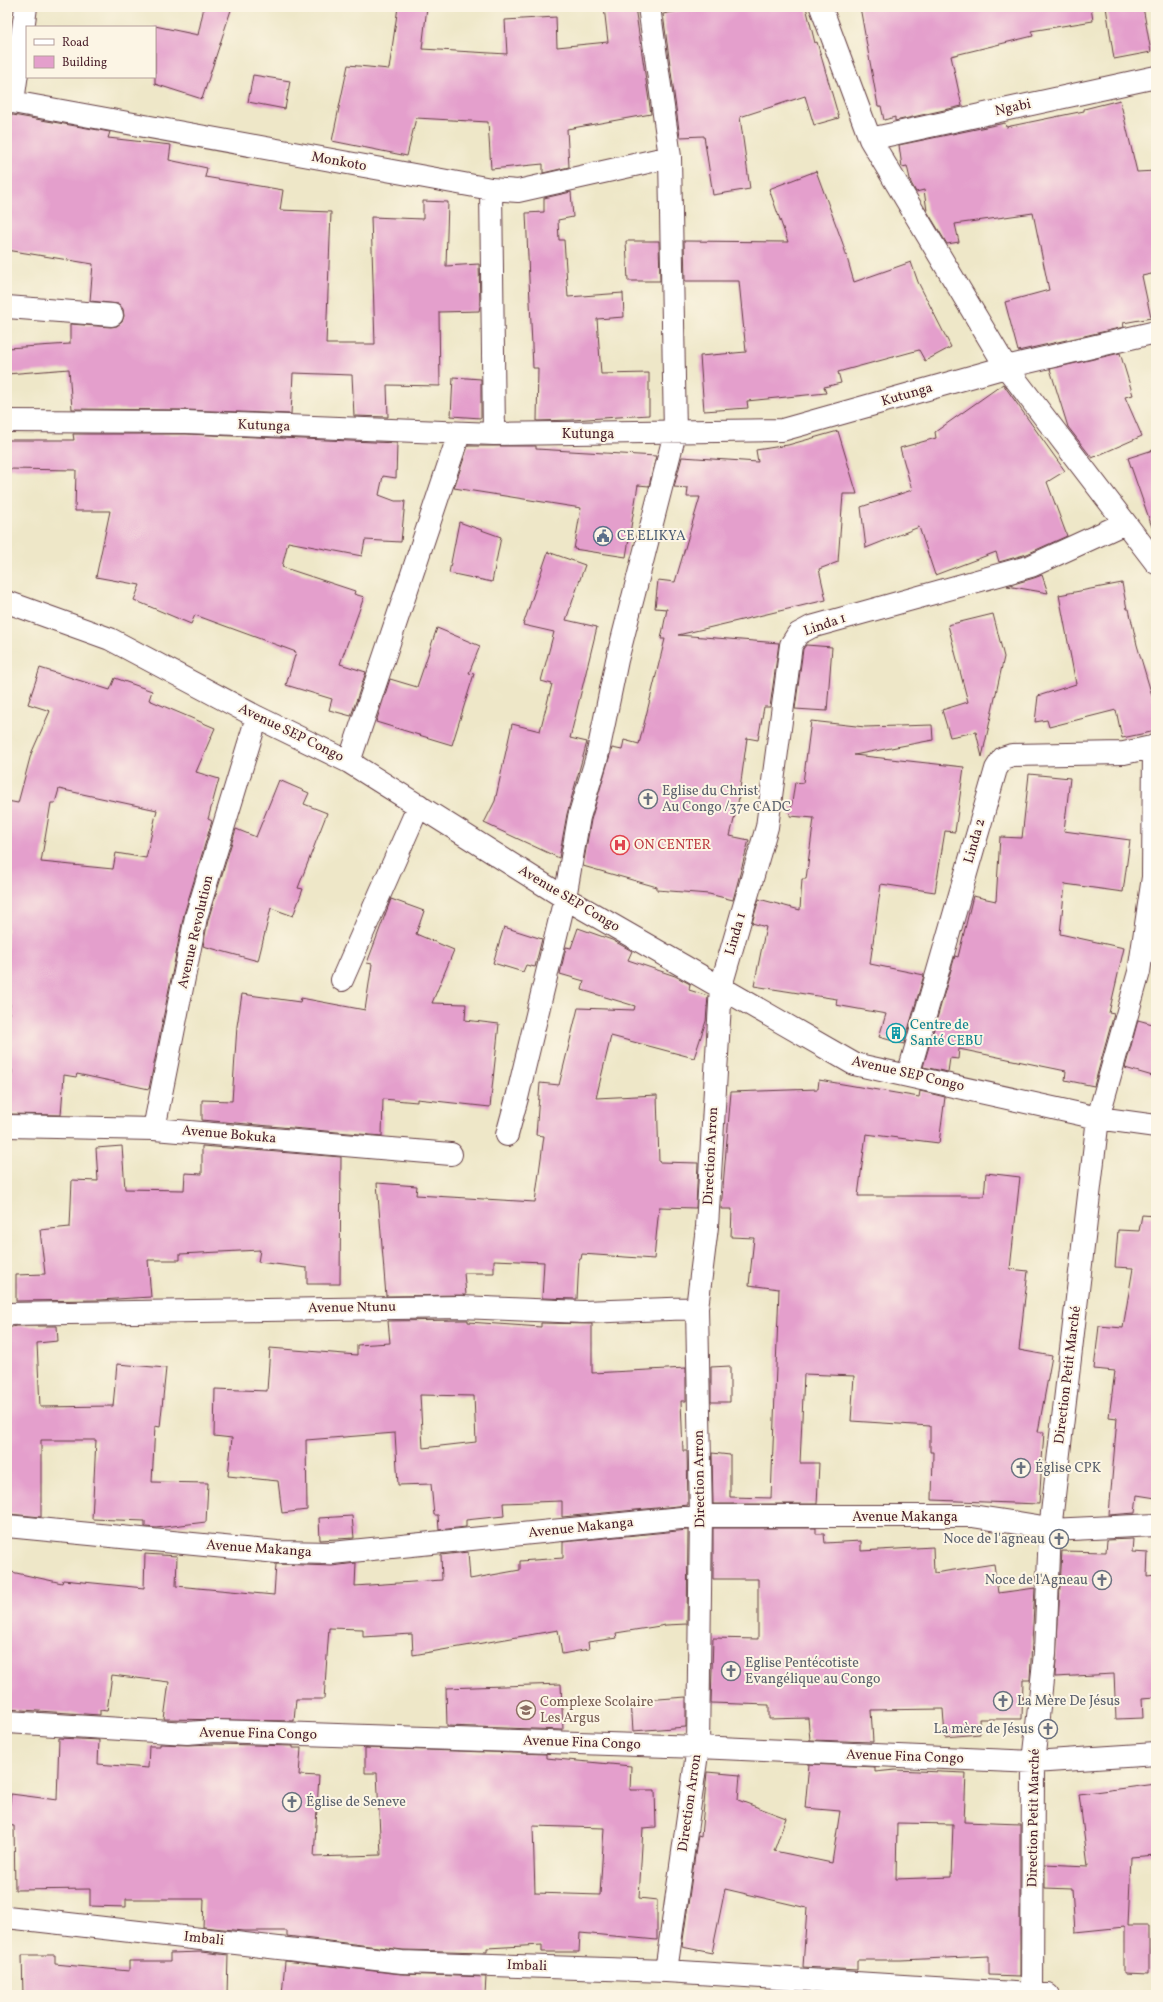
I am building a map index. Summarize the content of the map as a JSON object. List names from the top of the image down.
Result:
{
  "streets": {
    "street": [
      "Ngabi",
      "Monkoto",
      "Kutunga",
      "Linda 1",
      "Avenue SEP Congo",
      "Linda 2",
      "Avenue Revolution",
      "Avenue Bokuka",
      "Direction Arron",
      "Avenue Ntunu",
      "Direction Petit Marché",
      "Avenue Makanga",
      "Avenue Fina Congo",
      "Imbali"
    ]
  },
  "crossings": [
    ["Linda 1", "Avenue SEP Congo"],
    ["Linda 1", "Direction Arron"],
    ["Avenue SEP Congo", "Linda 2"],
    ["Avenue SEP Congo", "Avenue Revolution"],
    ["Avenue SEP Congo", "Direction Arron"],
    ["Avenue SEP Congo", "Direction Petit Marché"],
    ["Linda 2", "Direction Petit Marché"],
    ["Avenue Revolution", "Avenue Bokuka"],
    ["Direction Arron", "Avenue Ntunu"],
    ["Direction Arron", "Avenue Makanga"],
    ["Direction Arron", "Avenue Fina Congo"],
    ["Direction Arron", "Imbali"],
    ["Direction Petit Marché", "Avenue Makanga"],
    ["Direction Petit Marché", "Avenue Fina Congo"],
    ["Direction Petit Marché", "Imbali"]
  ],
  "places": {
    "public building": ["CE ELIKYA"],
    "church": [
      "Eglise du Christ Au Congo /37e CADC",
      "Église CPK",
      "Noce de l'agneau",
      "Noce de l'Agneau",
      "Eglise Pentécotiste Evangélique au Congo",
      "La Mère De Jésus",
      "La mère de Jésus",
      "Église de Seneve"
    ],
    "hospital": ["ON CENTER"],
    "building": ["Centre de Santé CEBU"],
    "school or university": ["Complexe Scolaire Les Argus"]
  },
  "legend": ["Road", "Building"]
}
